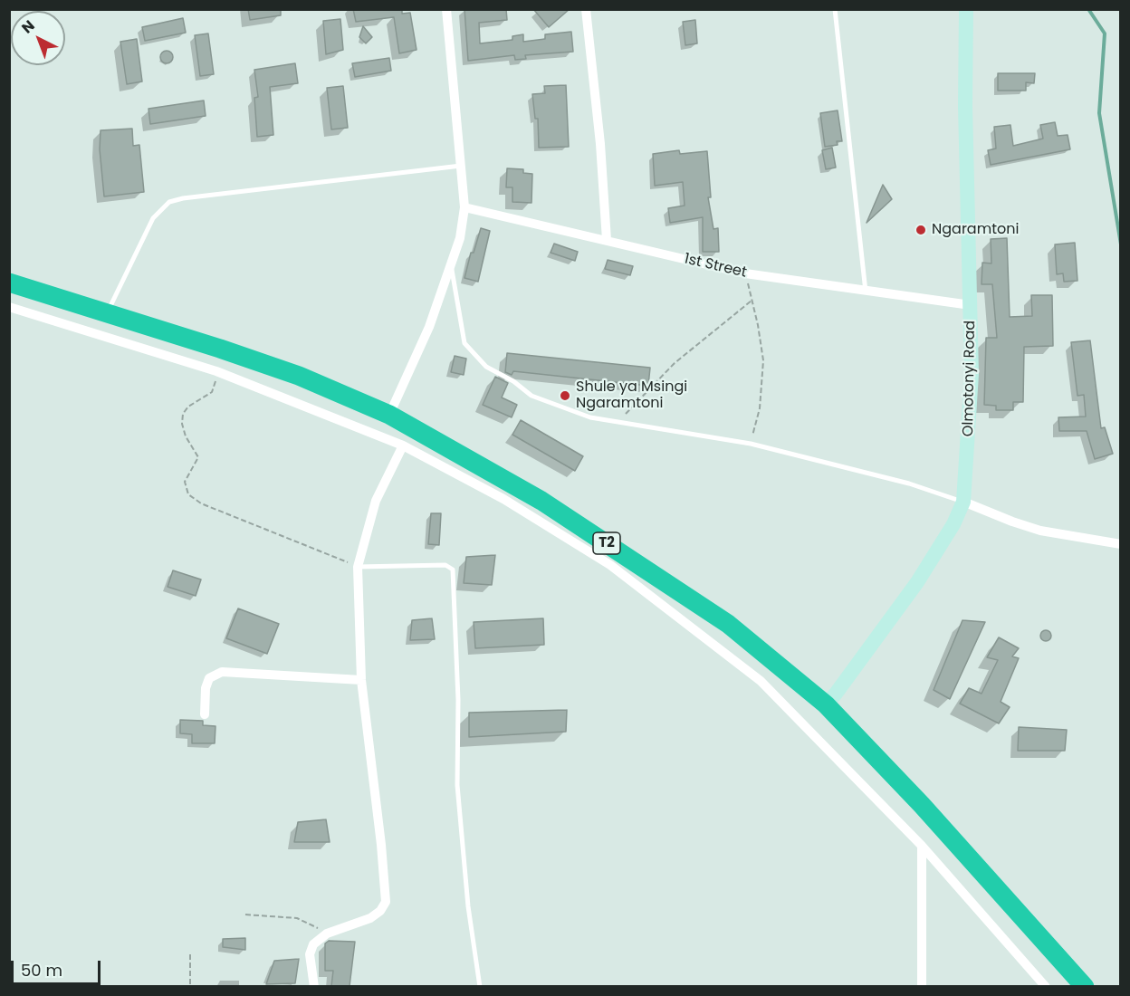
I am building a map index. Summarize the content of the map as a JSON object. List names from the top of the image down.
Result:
{
  "streets": {
    "highway": ["T2"],
    "street": ["1st Street", "Olmotonyi Road"]
  },
  "crossings": [
    ["1st Street", "Olmotonyi Road"],
    ["Olmotonyi Road", "T2"]
  ],
  "places": ["Ngaramtoni", "Shule ya Msingi Ngaramtoni"],
  "scale_bar": "50 m",
  "north": "top left"
}
